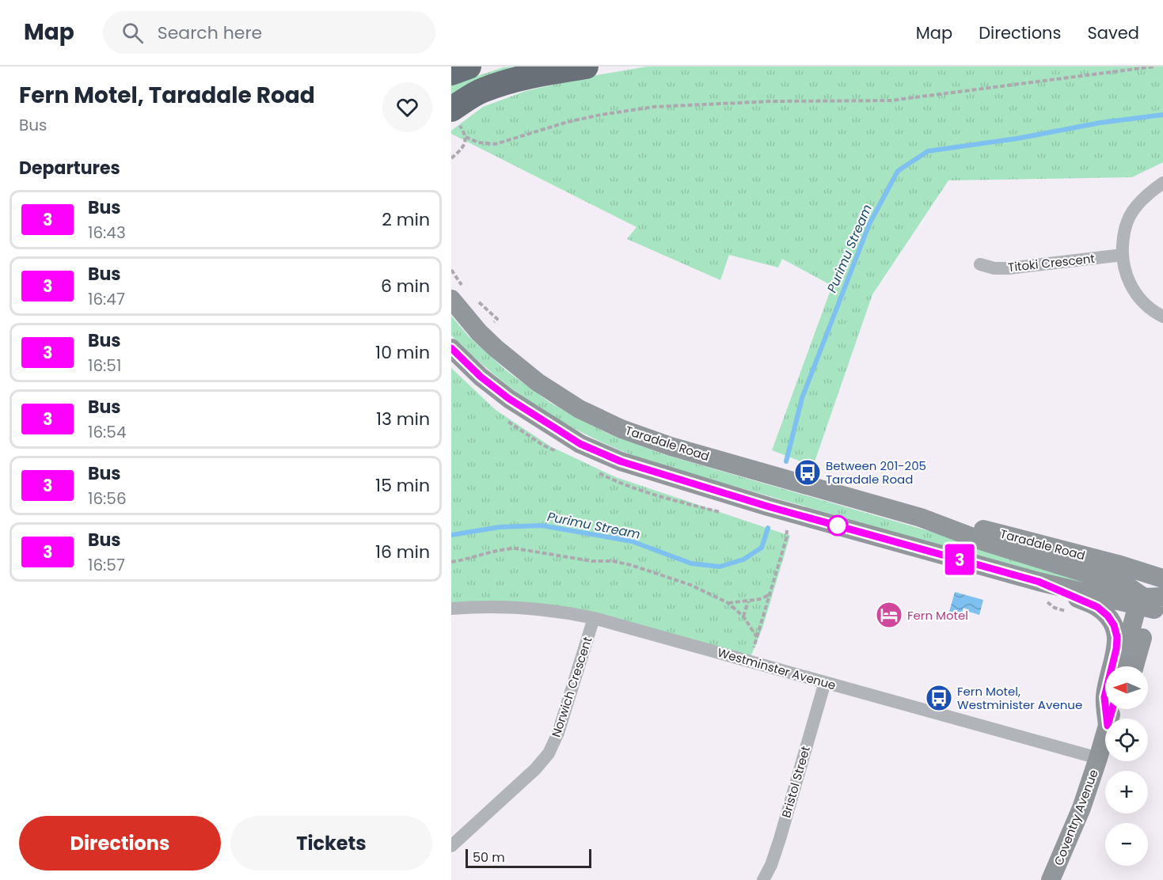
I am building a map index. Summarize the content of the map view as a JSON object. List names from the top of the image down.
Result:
{
  "streets": {
    "main road": ["Taradale Road", "Coventry Avenue"],
    "street": [
      "Titoki Crescent",
      "Westminster Avenue",
      "Norwich Crescent",
      "Bristol Street"
    ]
  },
  "crossings": [
    ["Westminster Avenue", "Norwich Crescent"],
    ["Westminster Avenue", "Bristol Street"],
    ["Westminster Avenue", "Coventry Avenue"]
  ],
  "water": ["Purimu Stream"],
  "places": {
    "bus stop": ["Between 201-205 Taradale Road", "Fern Motel, Westminister Avenue"],
    "hotel": ["Fern Motel"]
  },
  "lines": ["bus line 3"],
  "scale_bar": "50 m",
  "north": "left",
  "page": {
    "header": "Map",
    "search": "Search here",
    "nav": ["Map", "Directions", "Saved"],
    "heading": [
      ["Fern Motel, Taradale Road", "Bus"],
      "Departures"
    ],
    "on_map": "3",
    "list": [
      {
        "mark": "3",
        "name": "Bus",
        "note": "16:43",
        "value": "2 min"
      },
      {
        "mark": "3",
        "name": "Bus",
        "note": "16:47",
        "value": "6 min"
      },
      {
        "mark": "3",
        "name": "Bus",
        "note": "16:51",
        "value": "10 min"
      },
      {
        "mark": "3",
        "name": "Bus",
        "note": "16:54",
        "value": "13 min"
      },
      {
        "mark": "3",
        "name": "Bus",
        "note": "16:56",
        "value": "15 min"
      },
      {
        "mark": "3",
        "name": "Bus",
        "note": "16:57",
        "value": "16 min"
      }
    ],
    "map_buttons": ["+", "−"],
    "buttons": ["Directions", "Tickets"],
    "scale": "50 m"
  }
}
